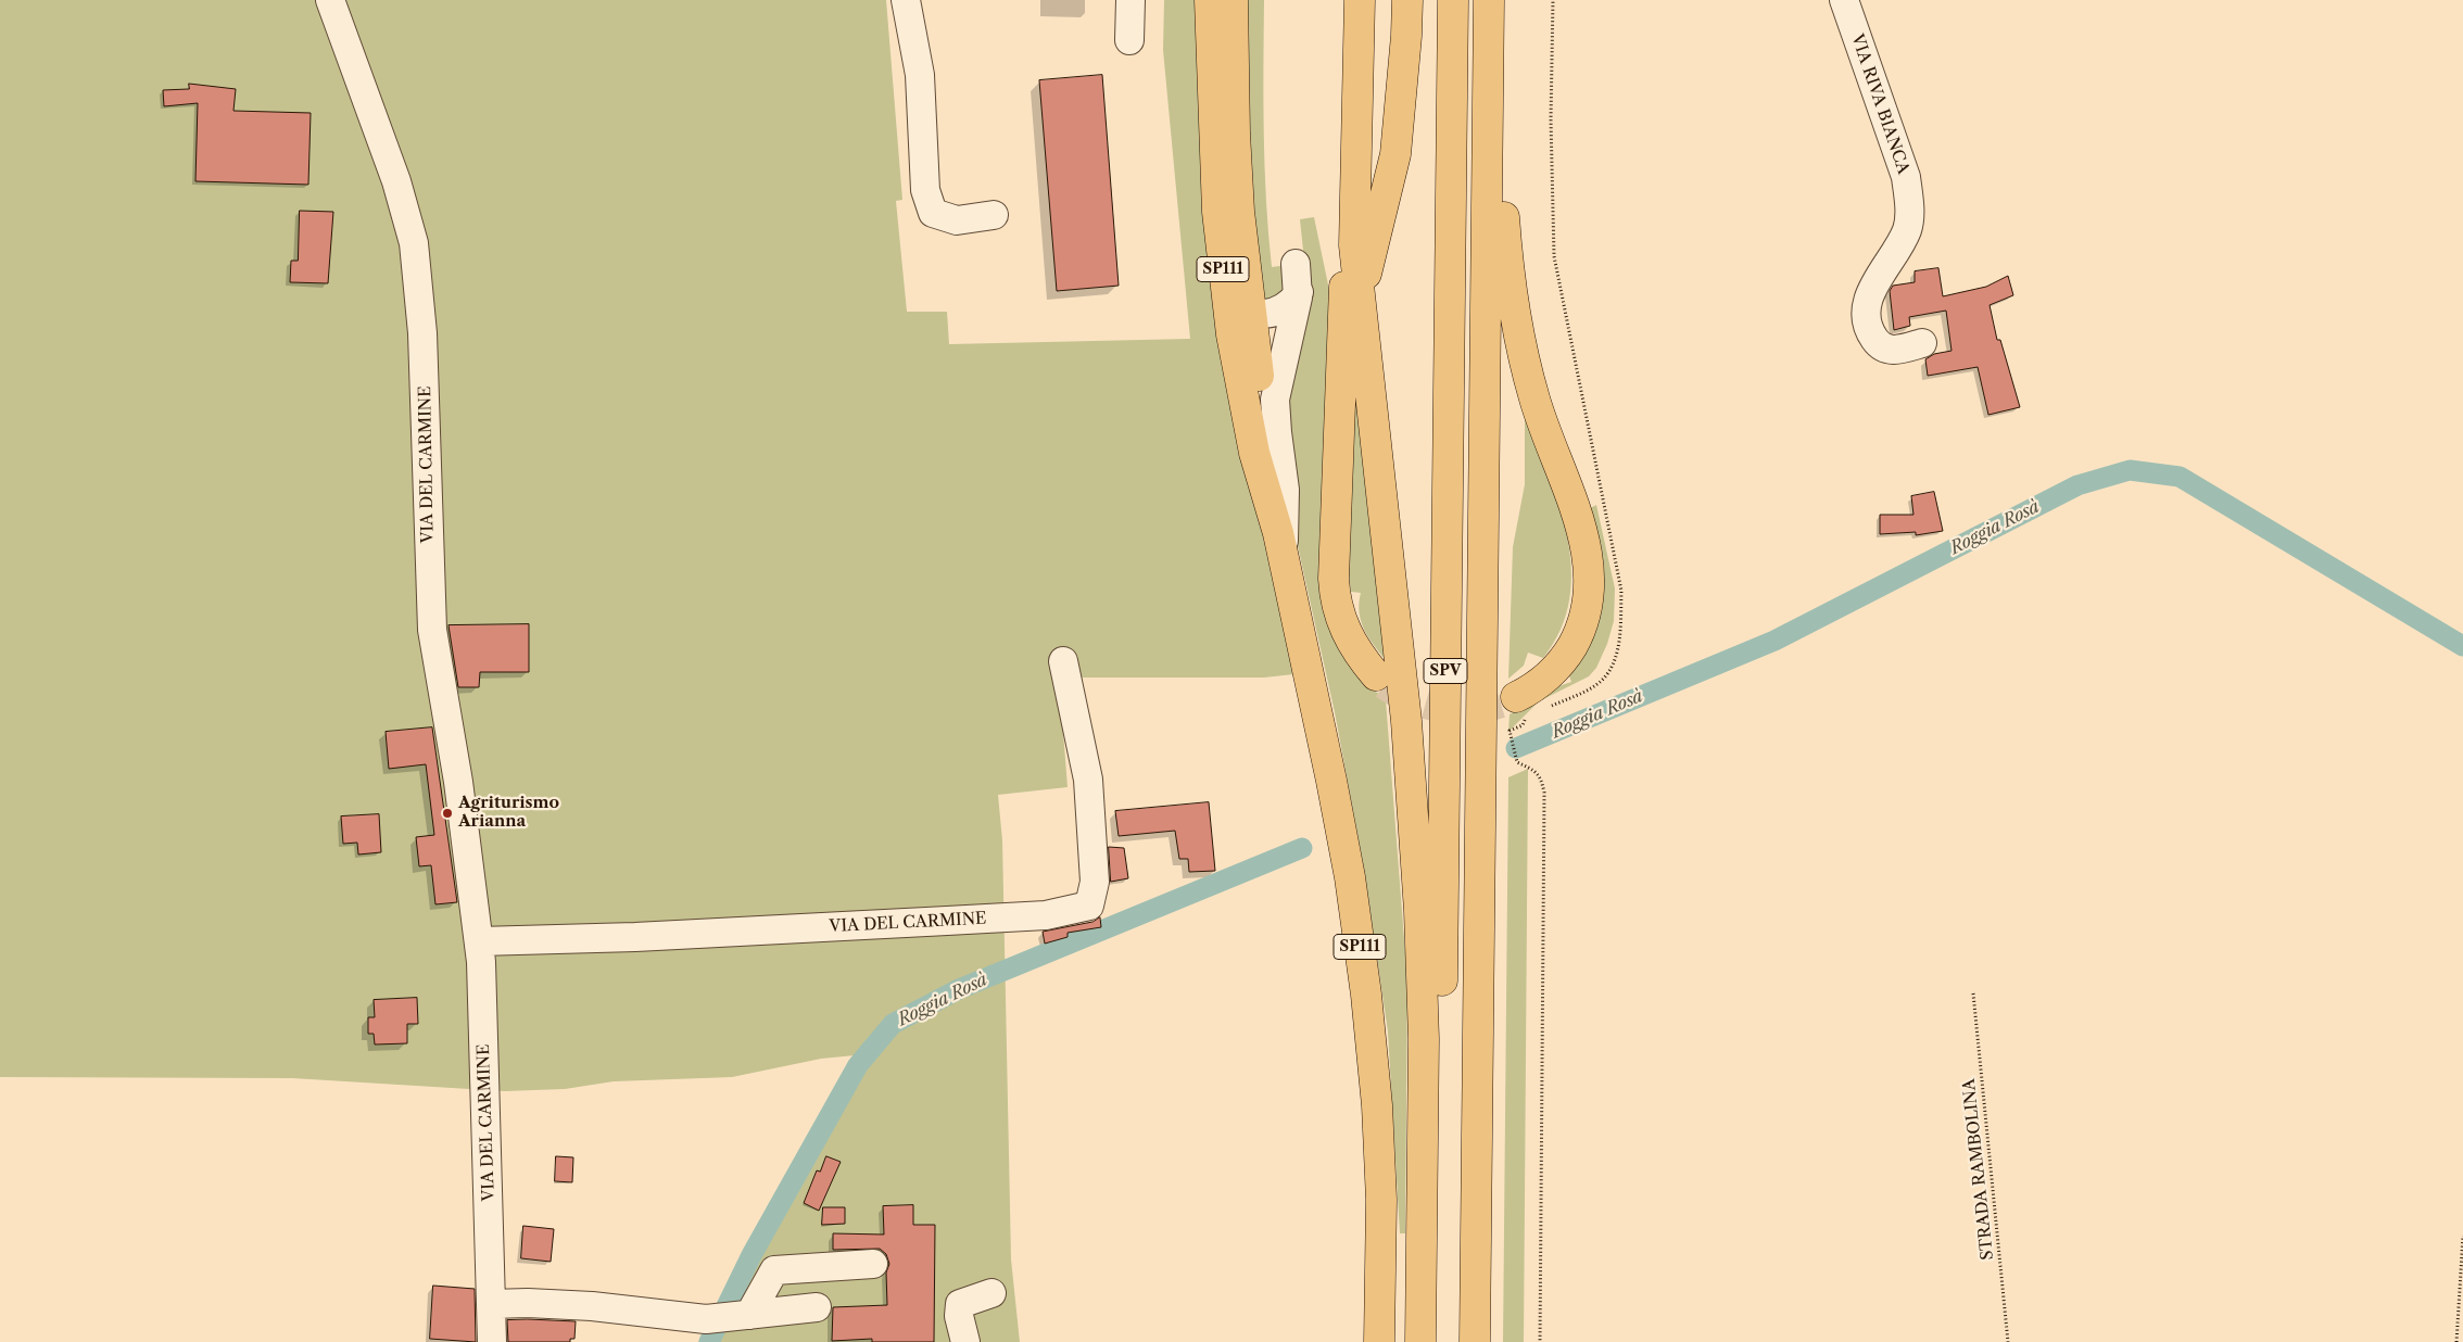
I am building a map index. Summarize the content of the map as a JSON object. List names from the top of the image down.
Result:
{
  "streets": {
    "main road": ["SP111", "SPV"],
    "street": ["VIA RIVA BIANCA", "VIA DEL CARMINE"],
    "path": ["STRADA RAMBOLINA"]
  },
  "water": ["Roggia Rosà"],
  "places": ["Agriturismo Arianna"]
}
